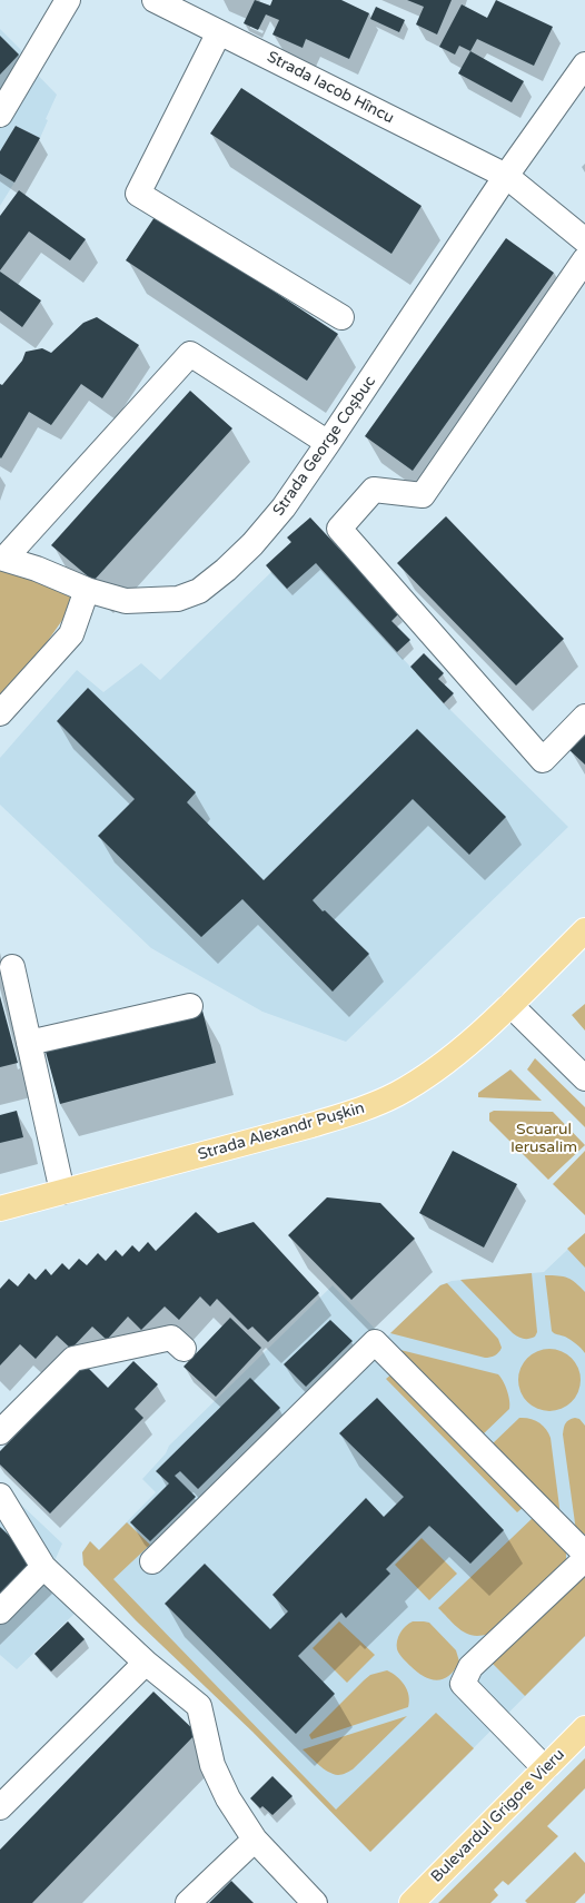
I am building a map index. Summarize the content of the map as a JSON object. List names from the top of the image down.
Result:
{
  "streets": {
    "main road": ["Strada Alexandr Pușkin", "Bulevardul Grigore Vieru"],
    "street": ["Strada Iacob Hîncu", "Strada George Coșbuc"]
  },
  "crossings": [
    ["Strada Iacob Hîncu", "Strada George Coșbuc"]
  ],
  "parks": ["Scuarul Ierusalim"]
}
